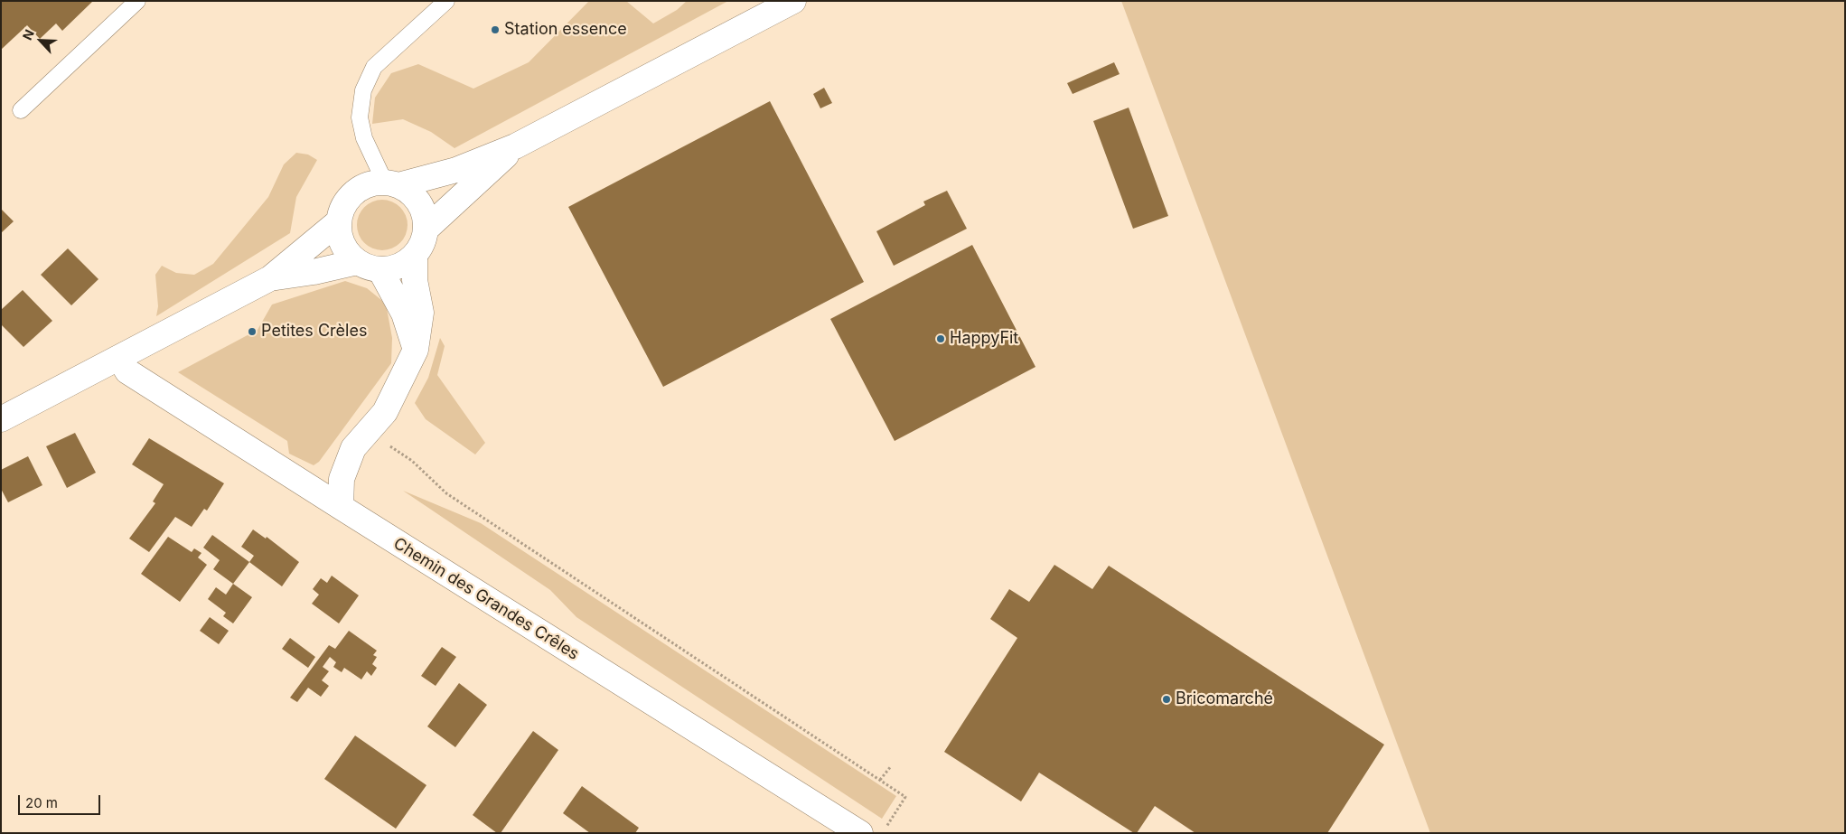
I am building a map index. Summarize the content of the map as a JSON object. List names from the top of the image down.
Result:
{
  "streets": {
    "main road": ["Chemin des Grandes Crêles"]
  },
  "places": [
    "Station essence",
    "Petites Crèles",
    "HappyFit",
    "Bricomarché"
  ],
  "scale_bar": "20 m",
  "north": "top left"
}
